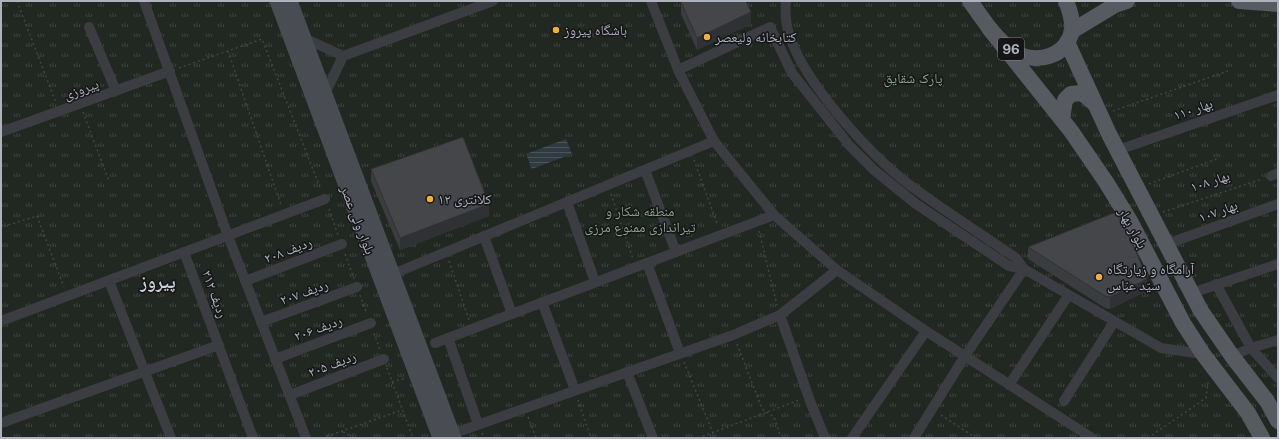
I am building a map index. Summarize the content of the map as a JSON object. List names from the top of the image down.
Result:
{
  "streets": {
    "main road": ["96", "بلوار بهار"],
    "street": [
      "پیروزی",
      "بهار ۱۱۰",
      "بهار ۱۰۷",
      "بلوار ولی عصر",
      "ردیف ۲۰۸",
      "ردیف ۲۰۷",
      "ردیف ۲۱۲",
      "ردیف ۲۰۶",
      "ردیف ۲۰۵"
    ],
    "path": ["بهار ۱۰۸"]
  },
  "crossings": [
    ["96", "بلوار بهار"],
    ["بهار ۱۱۰", "بلوار بهار"],
    ["بهار ۱۰۸", "بلوار بهار"],
    ["بهار ۱۰۷", "بلوار بهار"]
  ],
  "districts": ["پیروز"],
  "parks": ["پارک شقایق", "منطقه شکار و تیراندازی ممنوع مرزی"],
  "places": [
    "باشگاه پیروز",
    "کتابخانه ولیعصر",
    "کلانتری ۱۲",
    "آرامگاه و زیارتگاه سیّد عبّاس"
  ]
}
